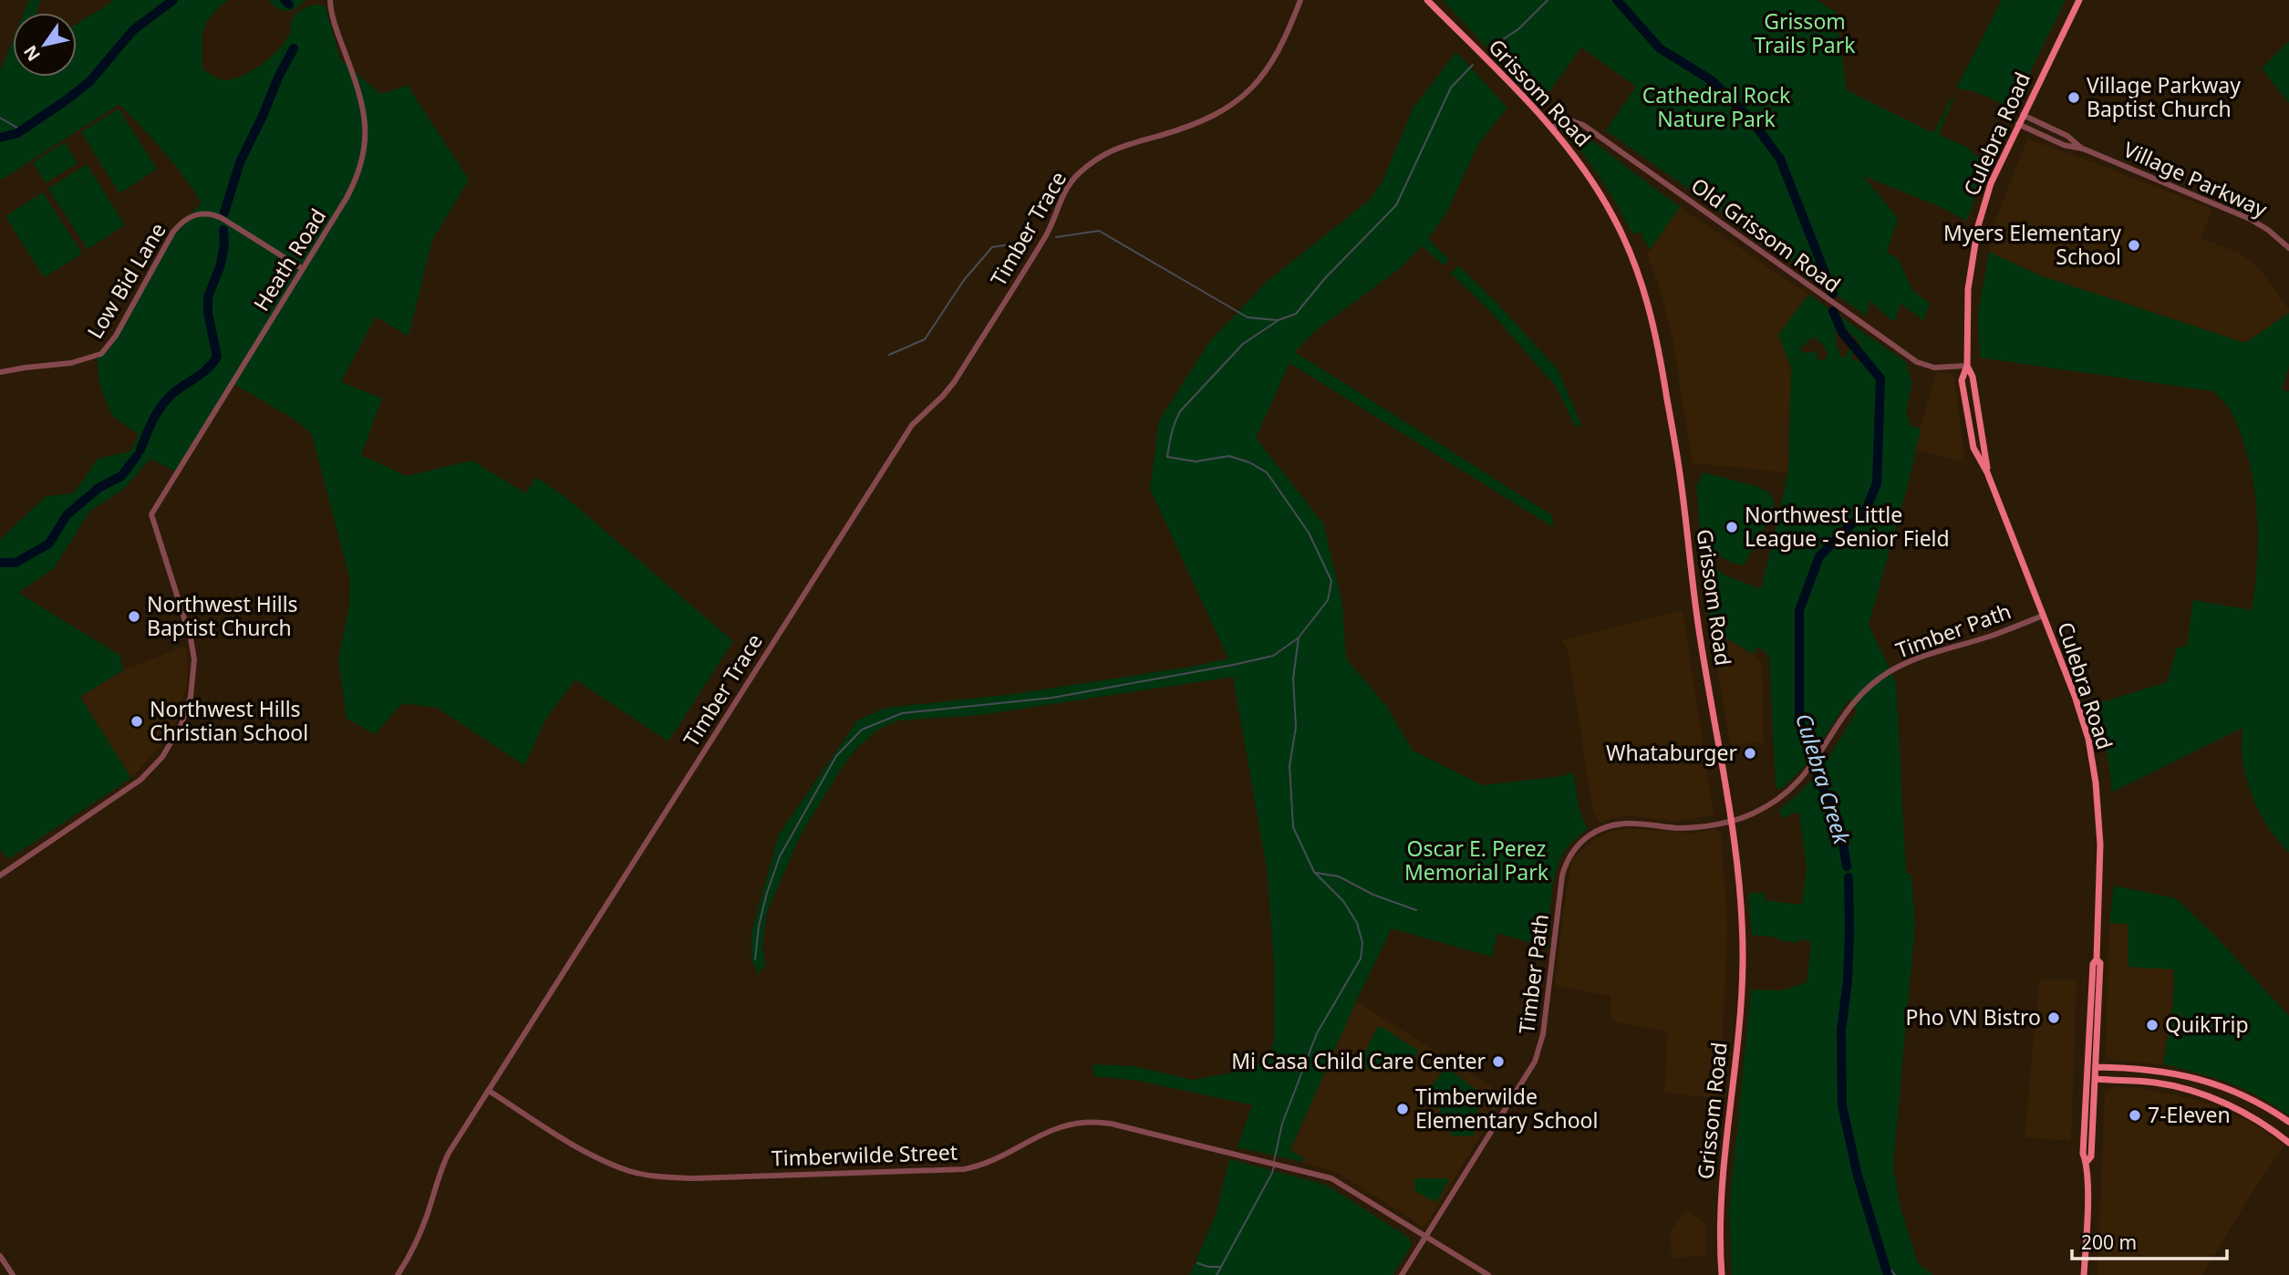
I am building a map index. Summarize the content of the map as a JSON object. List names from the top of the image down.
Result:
{
  "streets": {
    "main road": ["Grissom Road", "Culebra Road"],
    "street": [
      "Village Parkway",
      "Timber Trace",
      "Old Grissom Road",
      "Heath Road",
      "Low Bid Lane",
      "Timber Path",
      "Timberwilde Street"
    ]
  },
  "crossings": [
    ["Grissom Road", "Old Grissom Road"],
    ["Grissom Road", "Timber Path"],
    ["Culebra Road", "Village Parkway"],
    ["Culebra Road", "Old Grissom Road"],
    ["Culebra Road", "Timber Path"],
    ["Timber Trace", "Timberwilde Street"],
    ["Heath Road", "Low Bid Lane"],
    ["Timber Path", "Timberwilde Street"]
  ],
  "water": ["Culebra Creek"],
  "parks": ["Grissom Trails Park", "Cathedral Rock Nature Park", "Oscar E. Perez Memorial Park"],
  "places": [
    "Village Parkway Baptist Church",
    "Myers Elementary School",
    "Northwest Little League - Senior Field",
    "Northwest Hills Baptist Church",
    "Northwest Hills Christian School",
    "Whataburger",
    "Pho VN Bistro",
    "QuikTrip",
    "Mi Casa Child Care Center",
    "Timberwilde Elementary School",
    "7-Eleven"
  ],
  "scale_bar": "200 m",
  "north": "bottom left"
}
